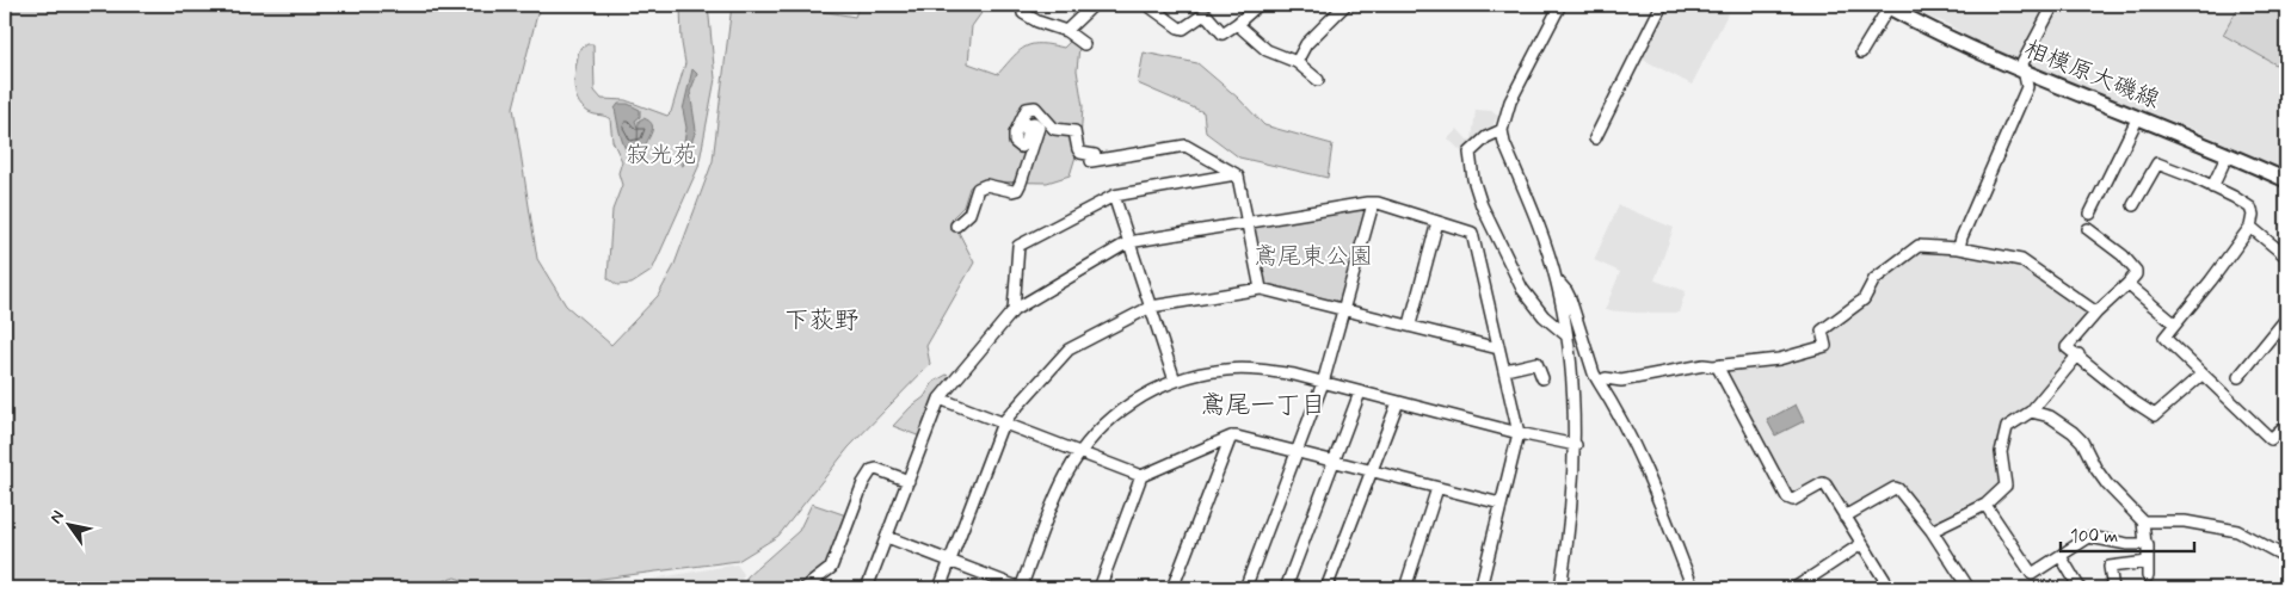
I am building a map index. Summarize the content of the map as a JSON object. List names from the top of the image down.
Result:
{
  "streets": {
    "main road": ["相模原大磯線"]
  },
  "districts": ["下荻野", "鳶尾一丁目"],
  "parks": ["寂光苑", "鳶尾東公園"],
  "scale_bar": "100 m",
  "north": "top left"
}
